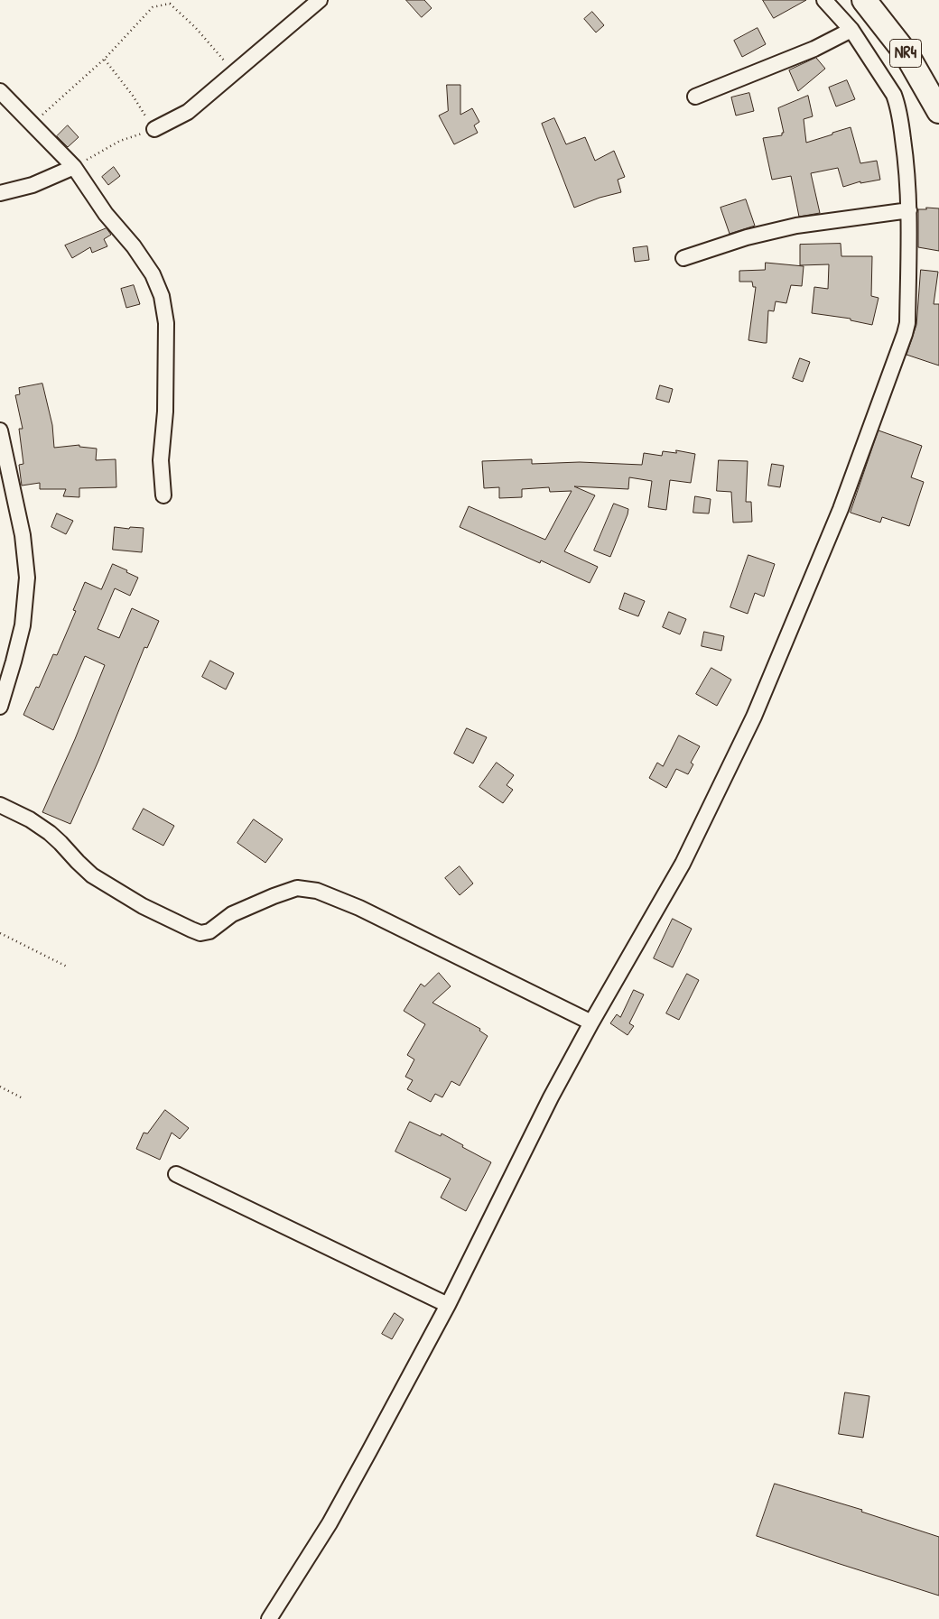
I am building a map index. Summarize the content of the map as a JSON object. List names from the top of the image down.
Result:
{
  "streets": {
    "highway": ["NR4"]
  }
}
